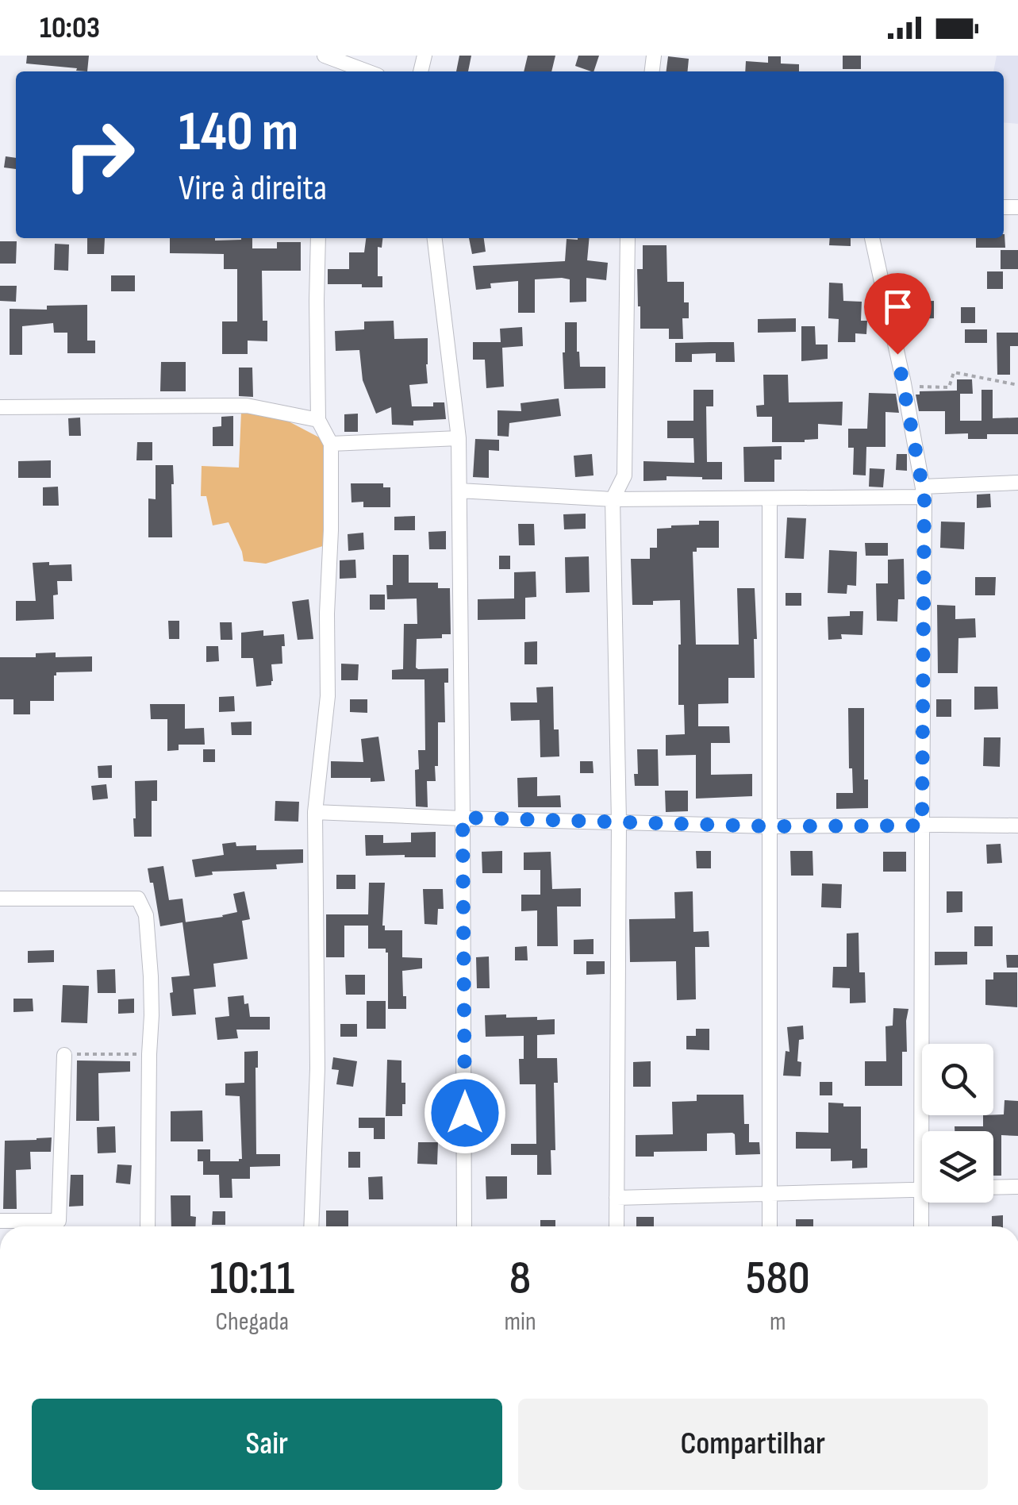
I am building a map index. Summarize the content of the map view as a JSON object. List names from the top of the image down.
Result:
{
  "page": {
    "status": "10:03",
    "turn": ["140 m", "Vire à direita"],
    "eta": [
      "10:11",
      "Chegada",
      "8",
      "min",
      "580",
      "m"
    ],
    "buttons": ["Sair", "Compartilhar"]
  }
}
